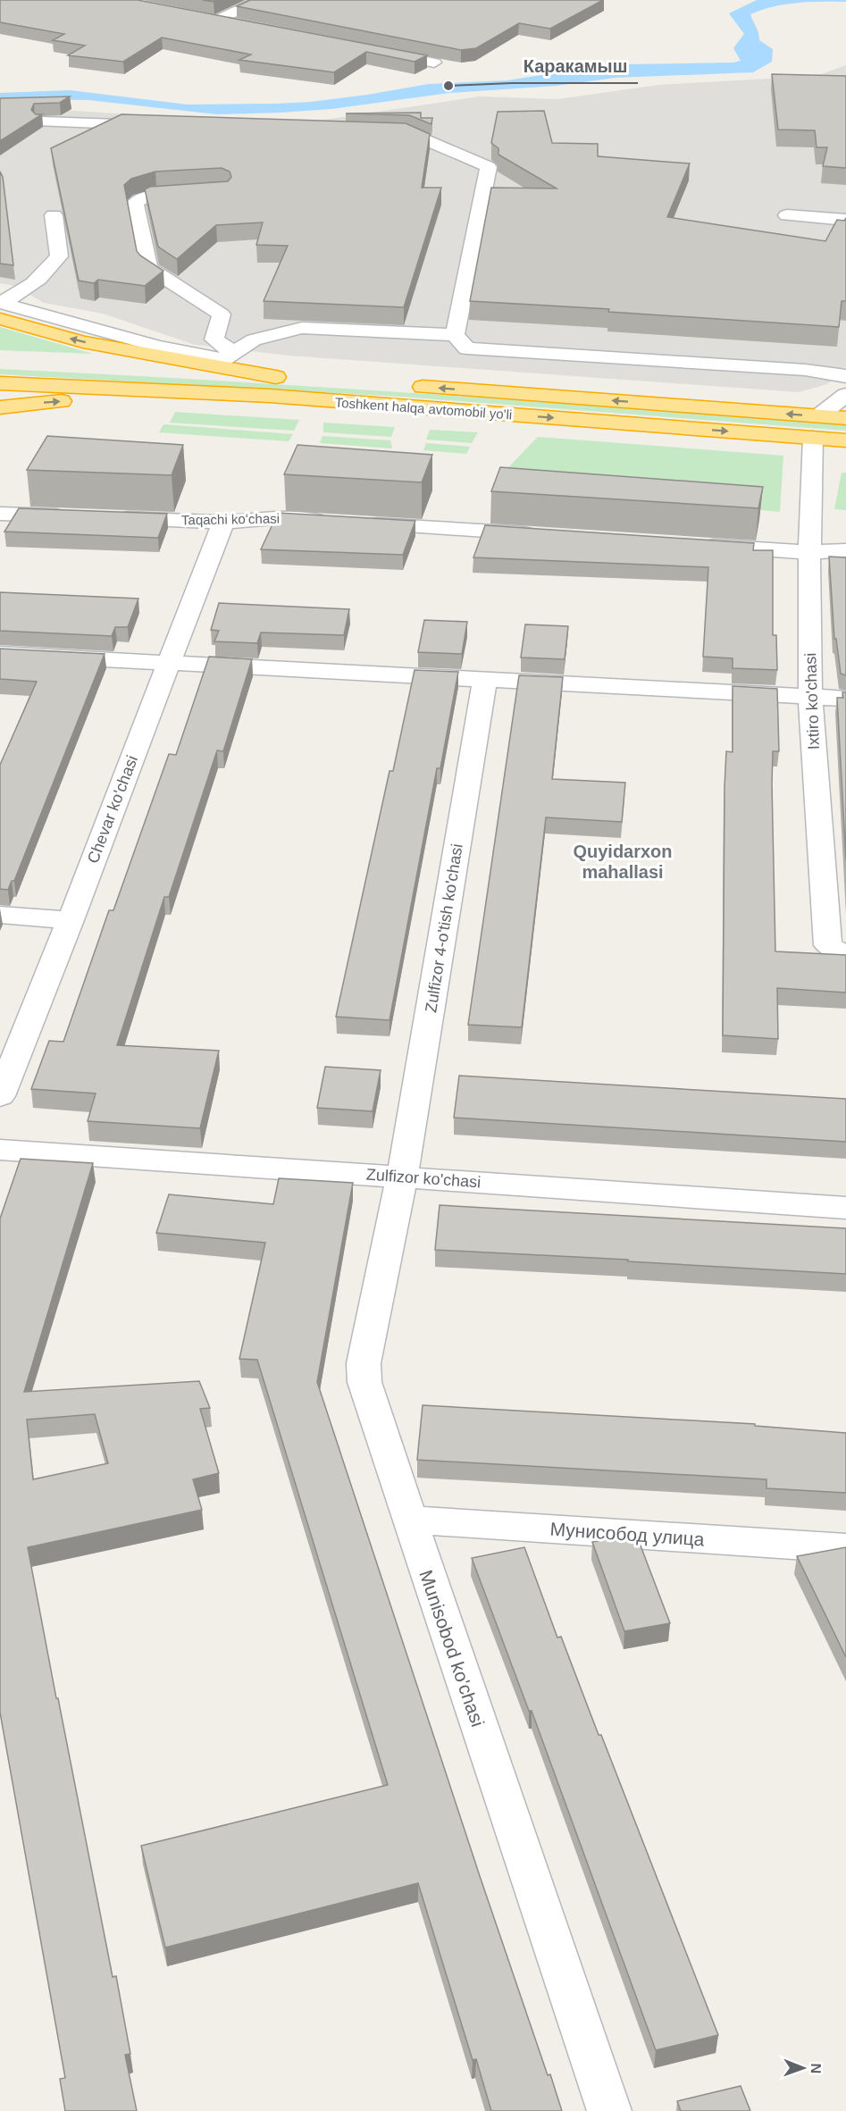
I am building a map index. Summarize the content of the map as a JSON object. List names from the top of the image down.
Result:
{
  "streets": {
    "highway": ["Toshkent halqa avtomobil yo'li"],
    "street": [
      "Taqachi koʻchasi",
      "Ixtiro ko'chasi",
      "Chevar ko'chasi",
      "Zulfizor 4-o'tish ko'chasi",
      "Zulfizor ko'chasi",
      "Мунисобод улица",
      "Munisobod ko'chasi"
    ]
  },
  "crossings": [
    ["Toshkent halqa avtomobil yo'li", "Ixtiro ko'chasi"],
    ["Taqachi koʻchasi", "Chevar ko'chasi"],
    ["Zulfizor 4-o'tish ko'chasi", "Zulfizor ko'chasi"],
    ["Zulfizor 4-o'tish ko'chasi", "Munisobod ko'chasi"],
    ["Zulfizor ko'chasi", "Munisobod ko'chasi"],
    ["Мунисобод улица", "Munisobod ko'chasi"]
  ],
  "districts": ["Quyidarxon mahallasi"],
  "places": ["Каракамыш"],
  "north": "right"
}
